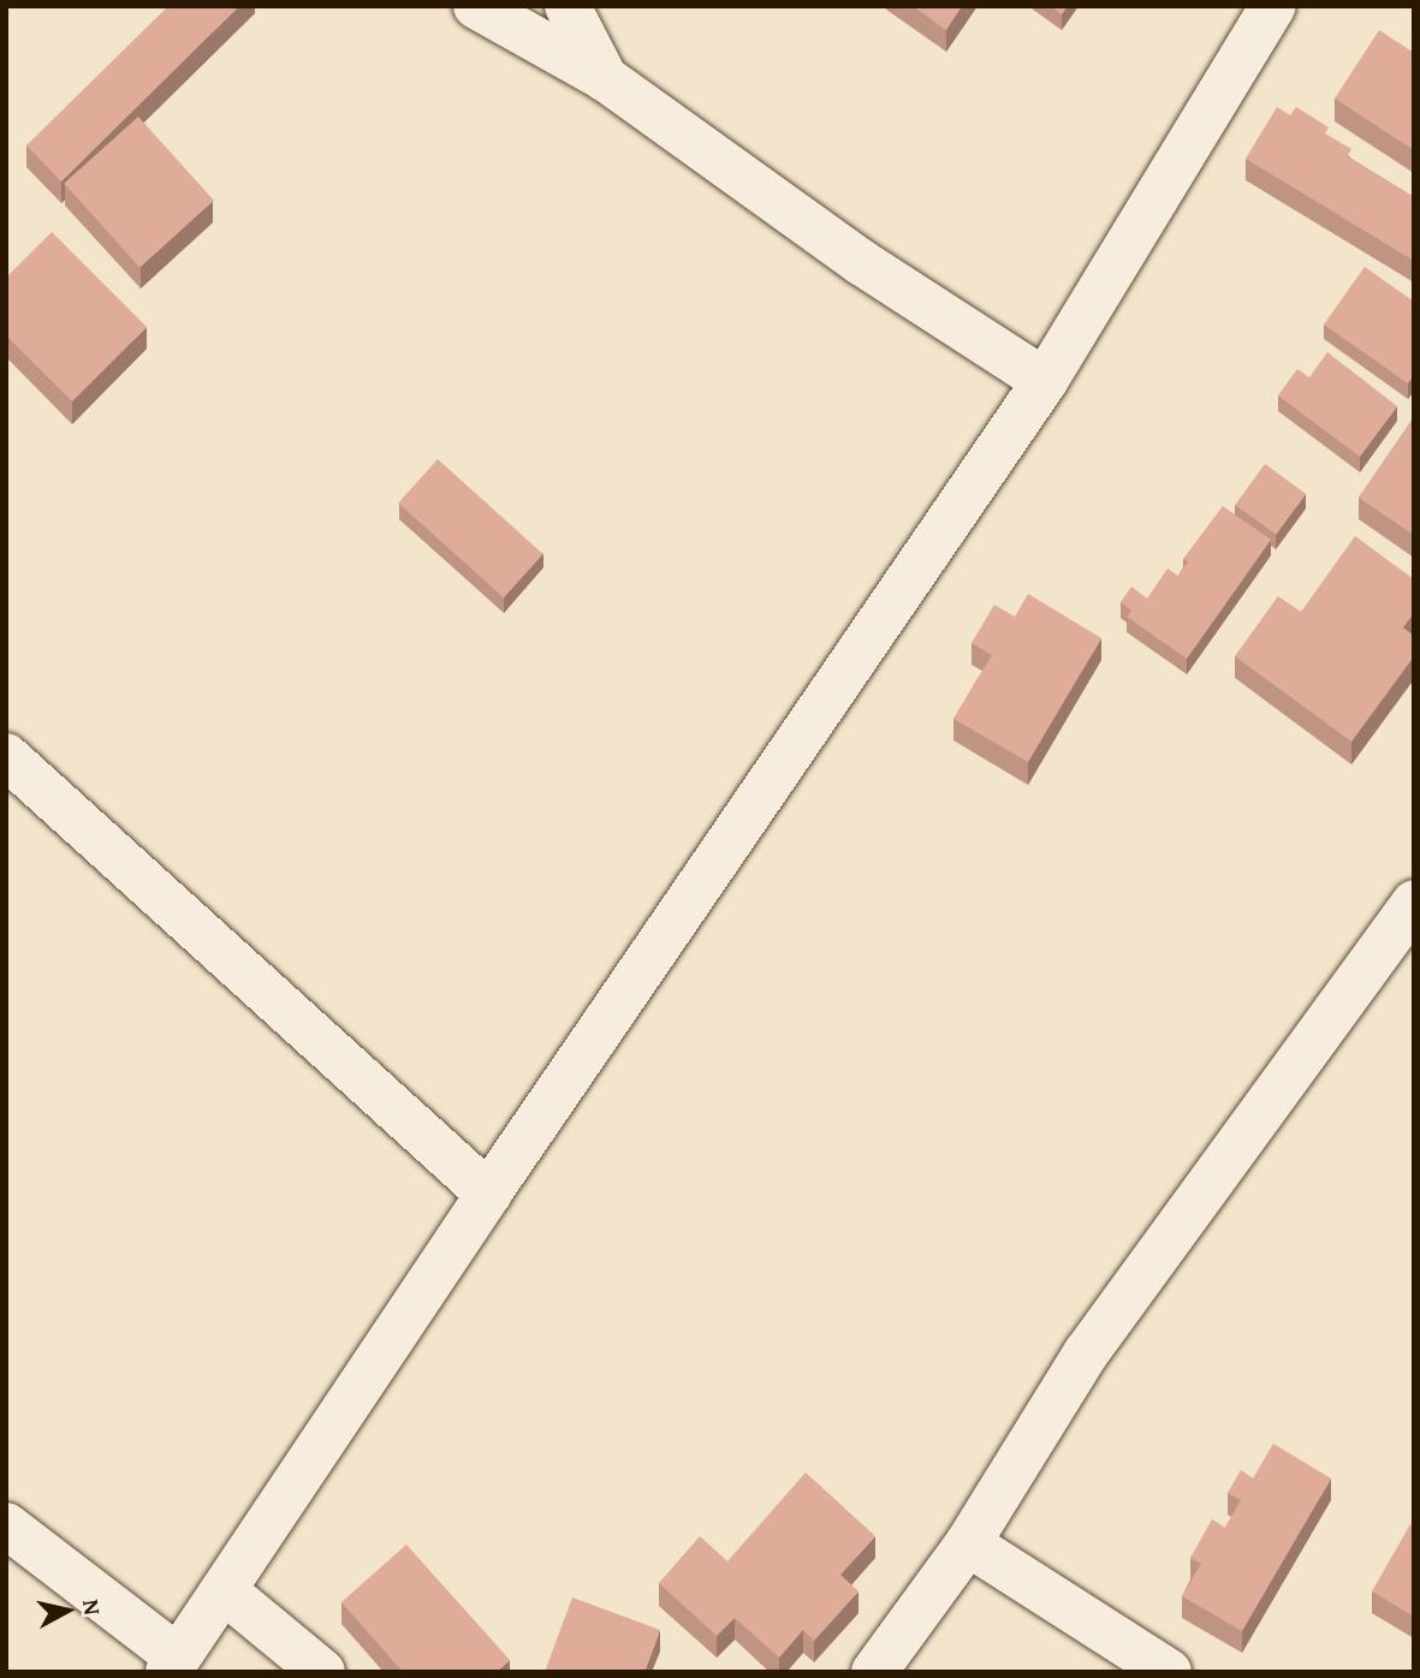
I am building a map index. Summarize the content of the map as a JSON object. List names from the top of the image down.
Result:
{
  "north": "right"
}
